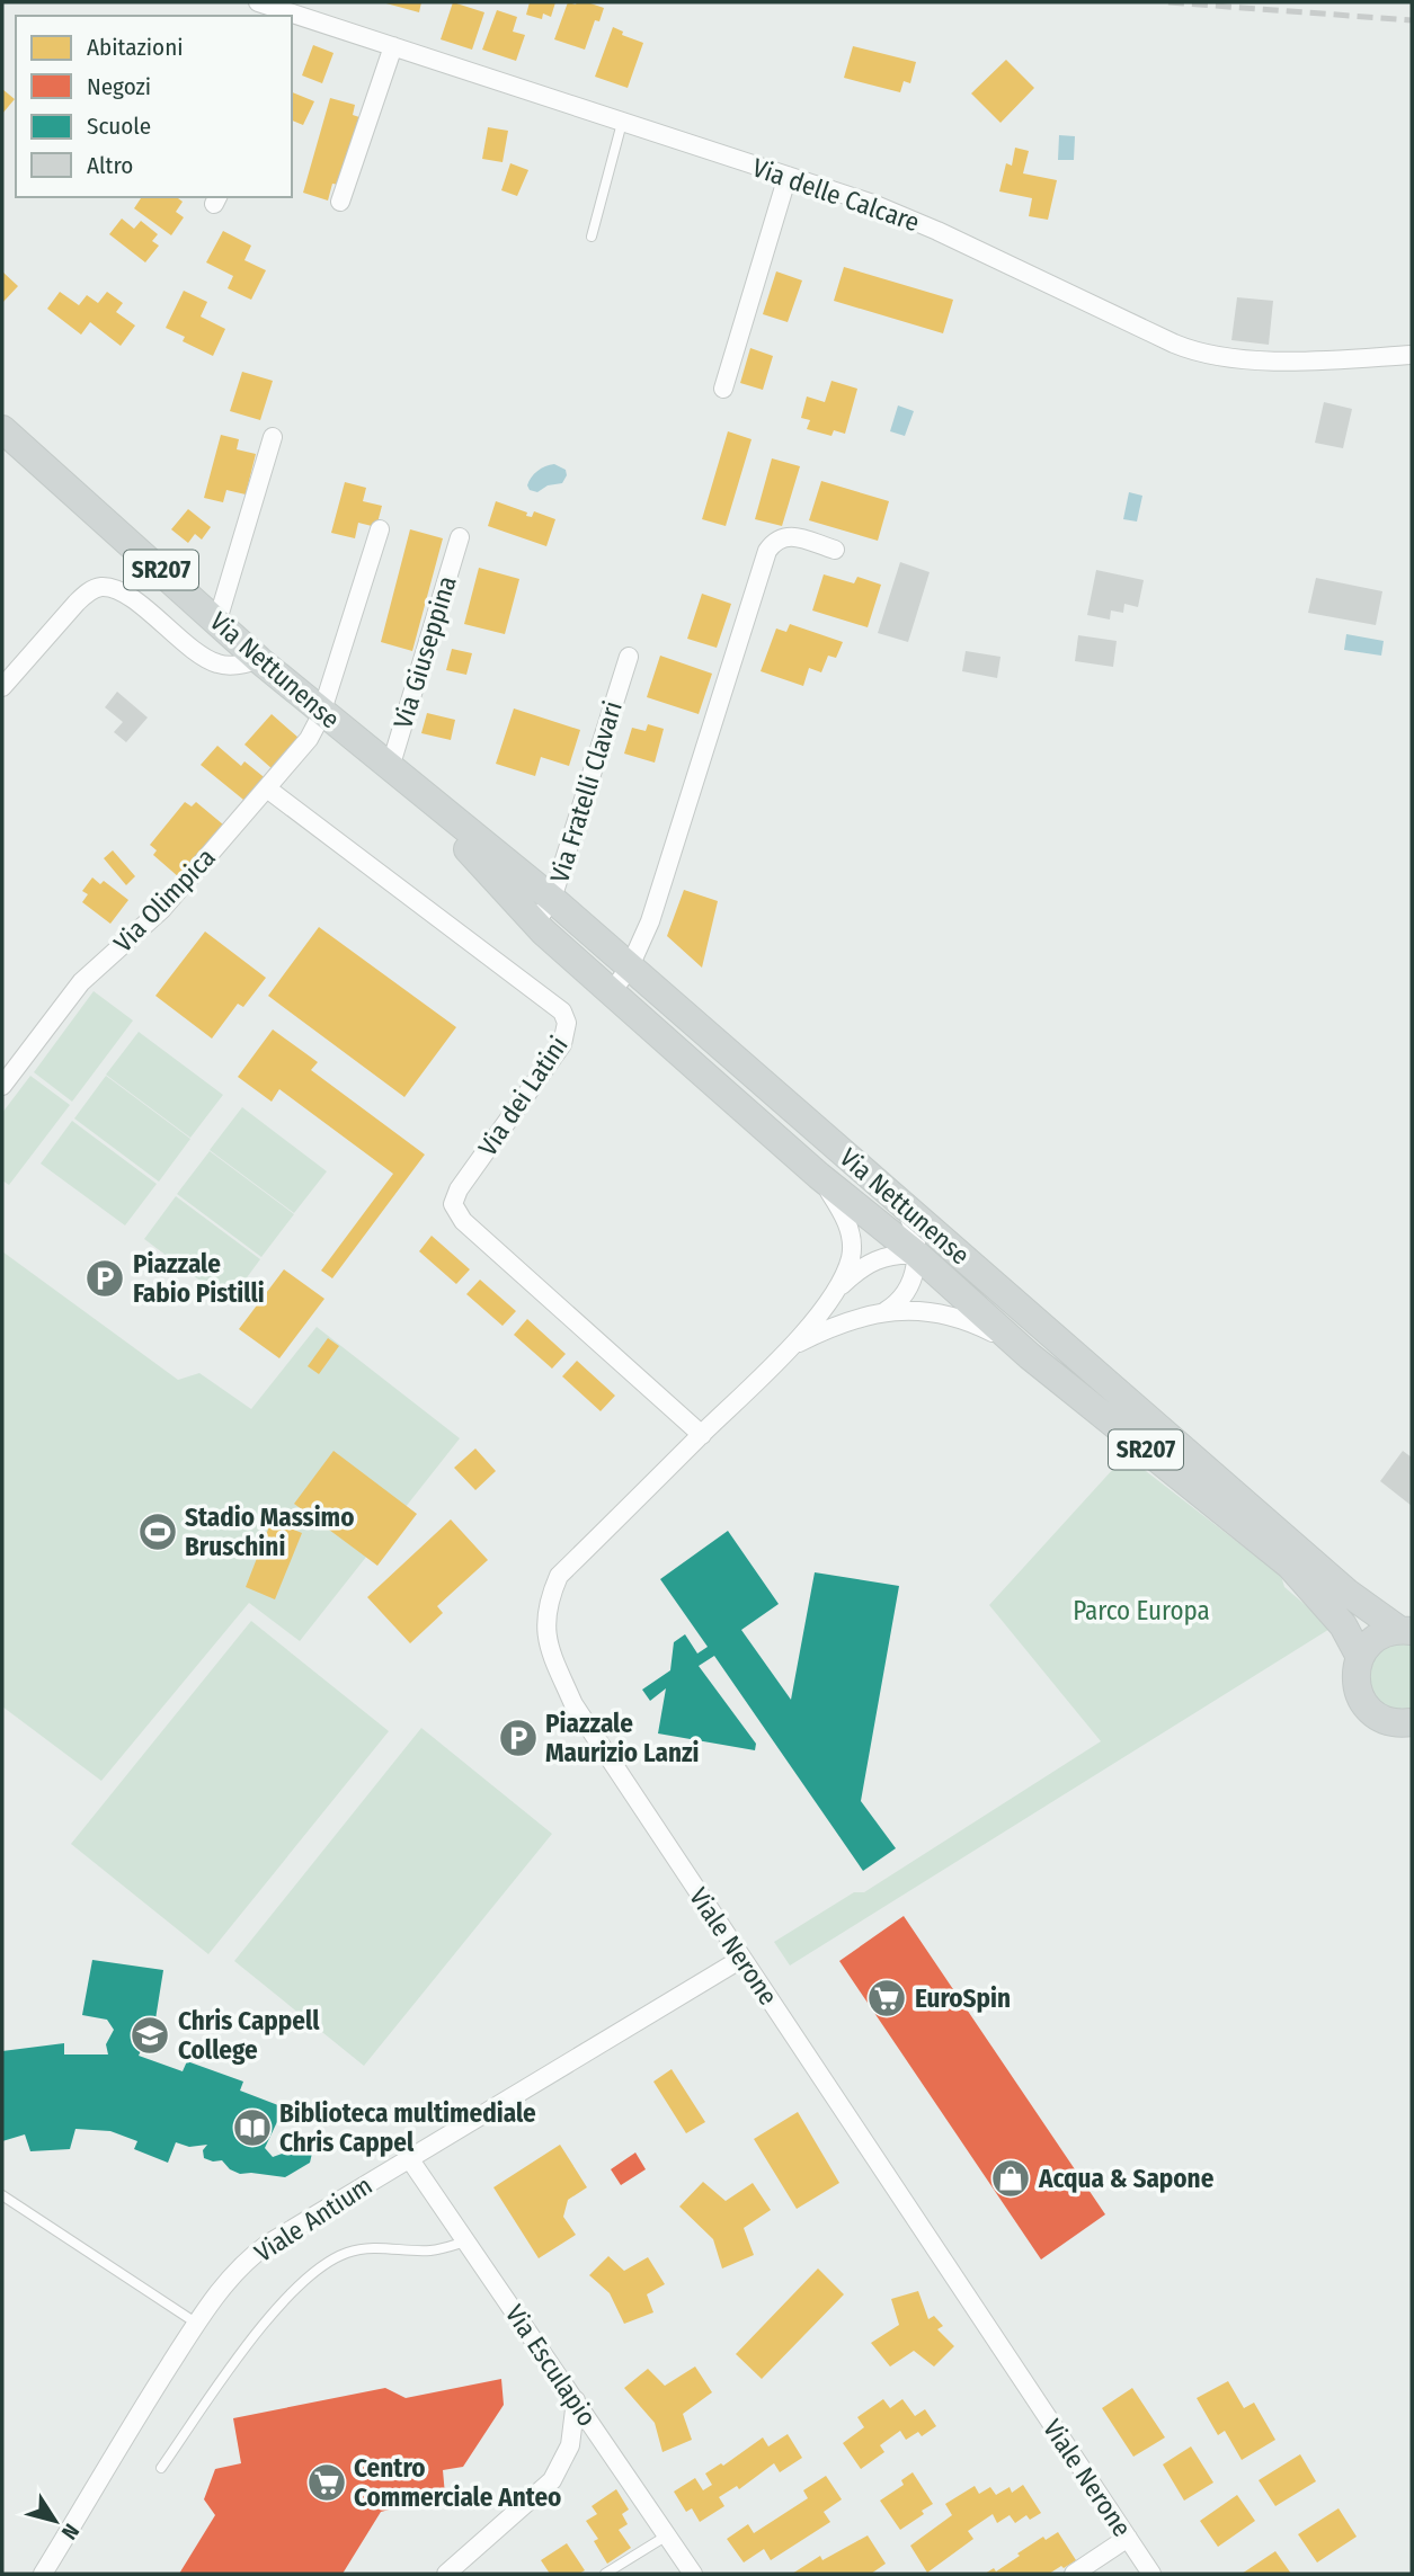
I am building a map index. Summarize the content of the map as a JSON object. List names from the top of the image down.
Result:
{
  "streets": {
    "main road": ["SR207", "Via Nettunense"],
    "street": [
      "Via delle Calcare",
      "Via Giuseppina",
      "Via Fratelli Clavari",
      "Via Olimpica",
      "Via dei Latini",
      "Viale Nerone",
      "Viale Antium",
      "Via Esculapio"
    ]
  },
  "crossings": [
    ["Via Giuseppina", "Via Nettunense"],
    ["Via Nettunense", "Via Fratelli Clavari"],
    ["Via Nettunense", "Via Olimpica"],
    ["Via Nettunense", "Viale Nerone"],
    ["Via Olimpica", "Via dei Latini"],
    ["Via dei Latini", "Viale Nerone"],
    ["Viale Nerone", "Viale Antium"],
    ["Viale Antium", "Via Esculapio"]
  ],
  "parks": ["Parco Europa"],
  "places": {
    "parking": ["Piazzale Fabio Pistilli", "Piazzale Maurizio Lanzi"],
    "sports": ["Stadio Massimo Bruschini"],
    "supermarket": ["EuroSpin", "Centro Commerciale Anteo"],
    "school or university": ["Chris Cappell College"],
    "library": ["Biblioteca multimediale Chris Cappel"],
    "shop": ["Acqua & Sapone"]
  },
  "legend": [
    "Abitazioni",
    "Negozi",
    "Scuole",
    "Altro"
  ],
  "north": "bottom right"
}
